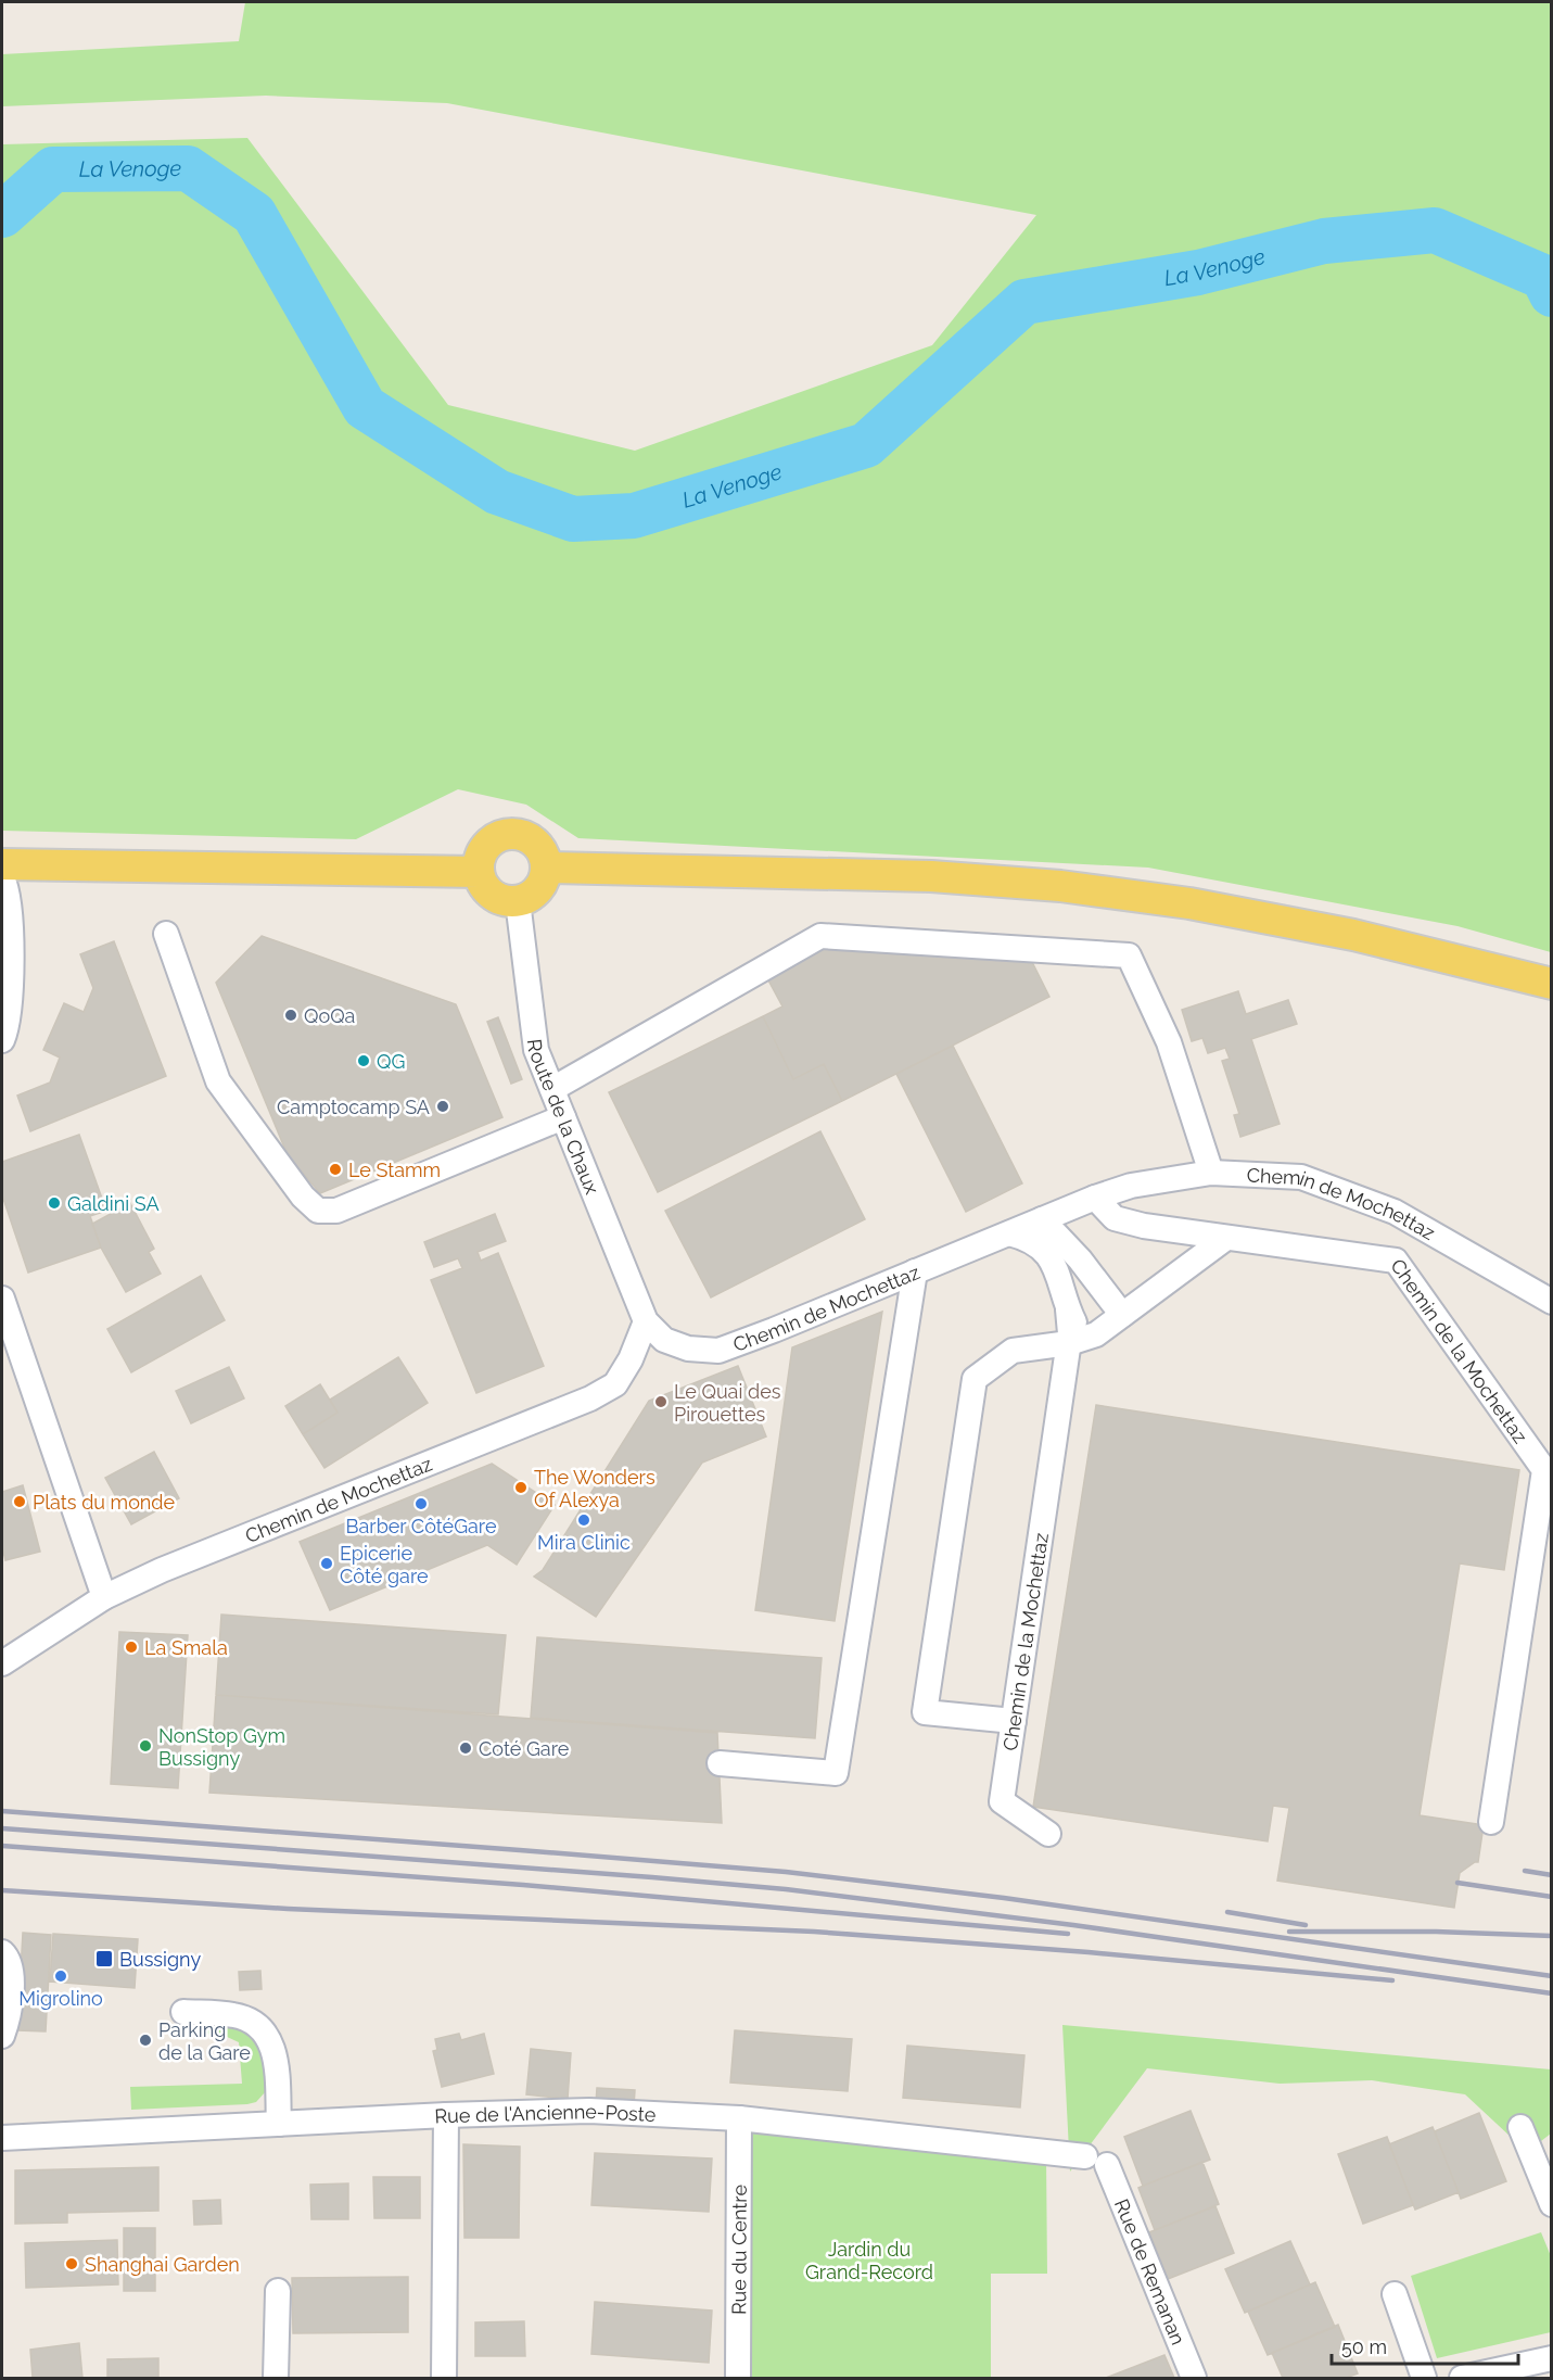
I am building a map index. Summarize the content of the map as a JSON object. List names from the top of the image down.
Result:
{
  "streets": {
    "street": [
      "Route de la Chaux",
      "Chemin de Mochettaz",
      "Chemin de la Mochettaz",
      "Rue de l'Ancienne-Poste",
      "Rue du Centre",
      "Rue de Remanan"
    ]
  },
  "crossings": [
    ["Route de la Chaux", "Chemin de Mochettaz"],
    ["Chemin de Mochettaz", "Chemin de la Mochettaz"],
    ["Rue de l'Ancienne-Poste", "Rue du Centre"],
    ["Rue de l'Ancienne-Poste", "Rue de Remanan"]
  ],
  "water": ["La Venoge"],
  "parks": ["Jardin du Grand-Record"],
  "places": {
    "other": [
      "QoQa",
      "QG",
      "Camptocamp SA",
      "Le Stamm",
      "Galdini SA",
      "Le Quai des Pirouettes",
      "The Wonders Of Alexya",
      "Plats du monde",
      "Barber CôtéGare",
      "Mira Clinic",
      "Epicerie Côté gare",
      "La Smala",
      "NonStop Gym Bussigny",
      "Coté Gare",
      "Migrolino",
      "Parking de la Gare",
      "Shanghai Garden"
    ],
    "transit": ["Bussigny"]
  },
  "scale_bar": "50 m"
}
